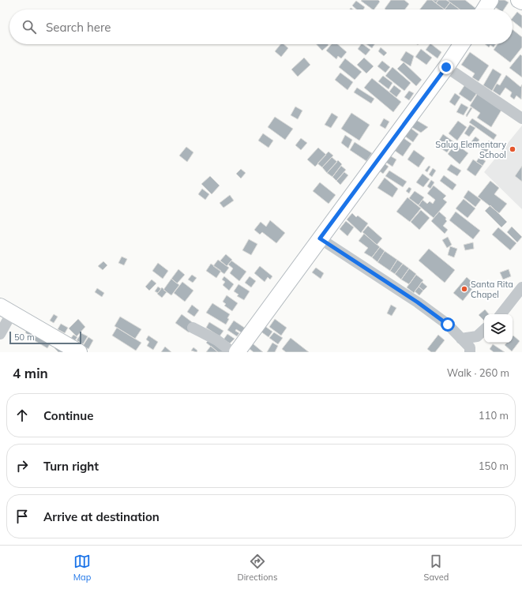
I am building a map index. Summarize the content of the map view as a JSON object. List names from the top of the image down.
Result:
{
  "places": ["Salug Elementary School", "Santa Rita Chapel"],
  "scale_bar": "50 m",
  "page": {
    "search": "Search here",
    "scale": "50 m",
    "heading": ["4 min", "Walk · 260 m"],
    "list": [
      ["Continue", "110 m"],
      ["Turn right", "150 m"],
      "Arrive at destination"
    ],
    "nav": ["Map", "Directions", "Saved"]
  }
}
